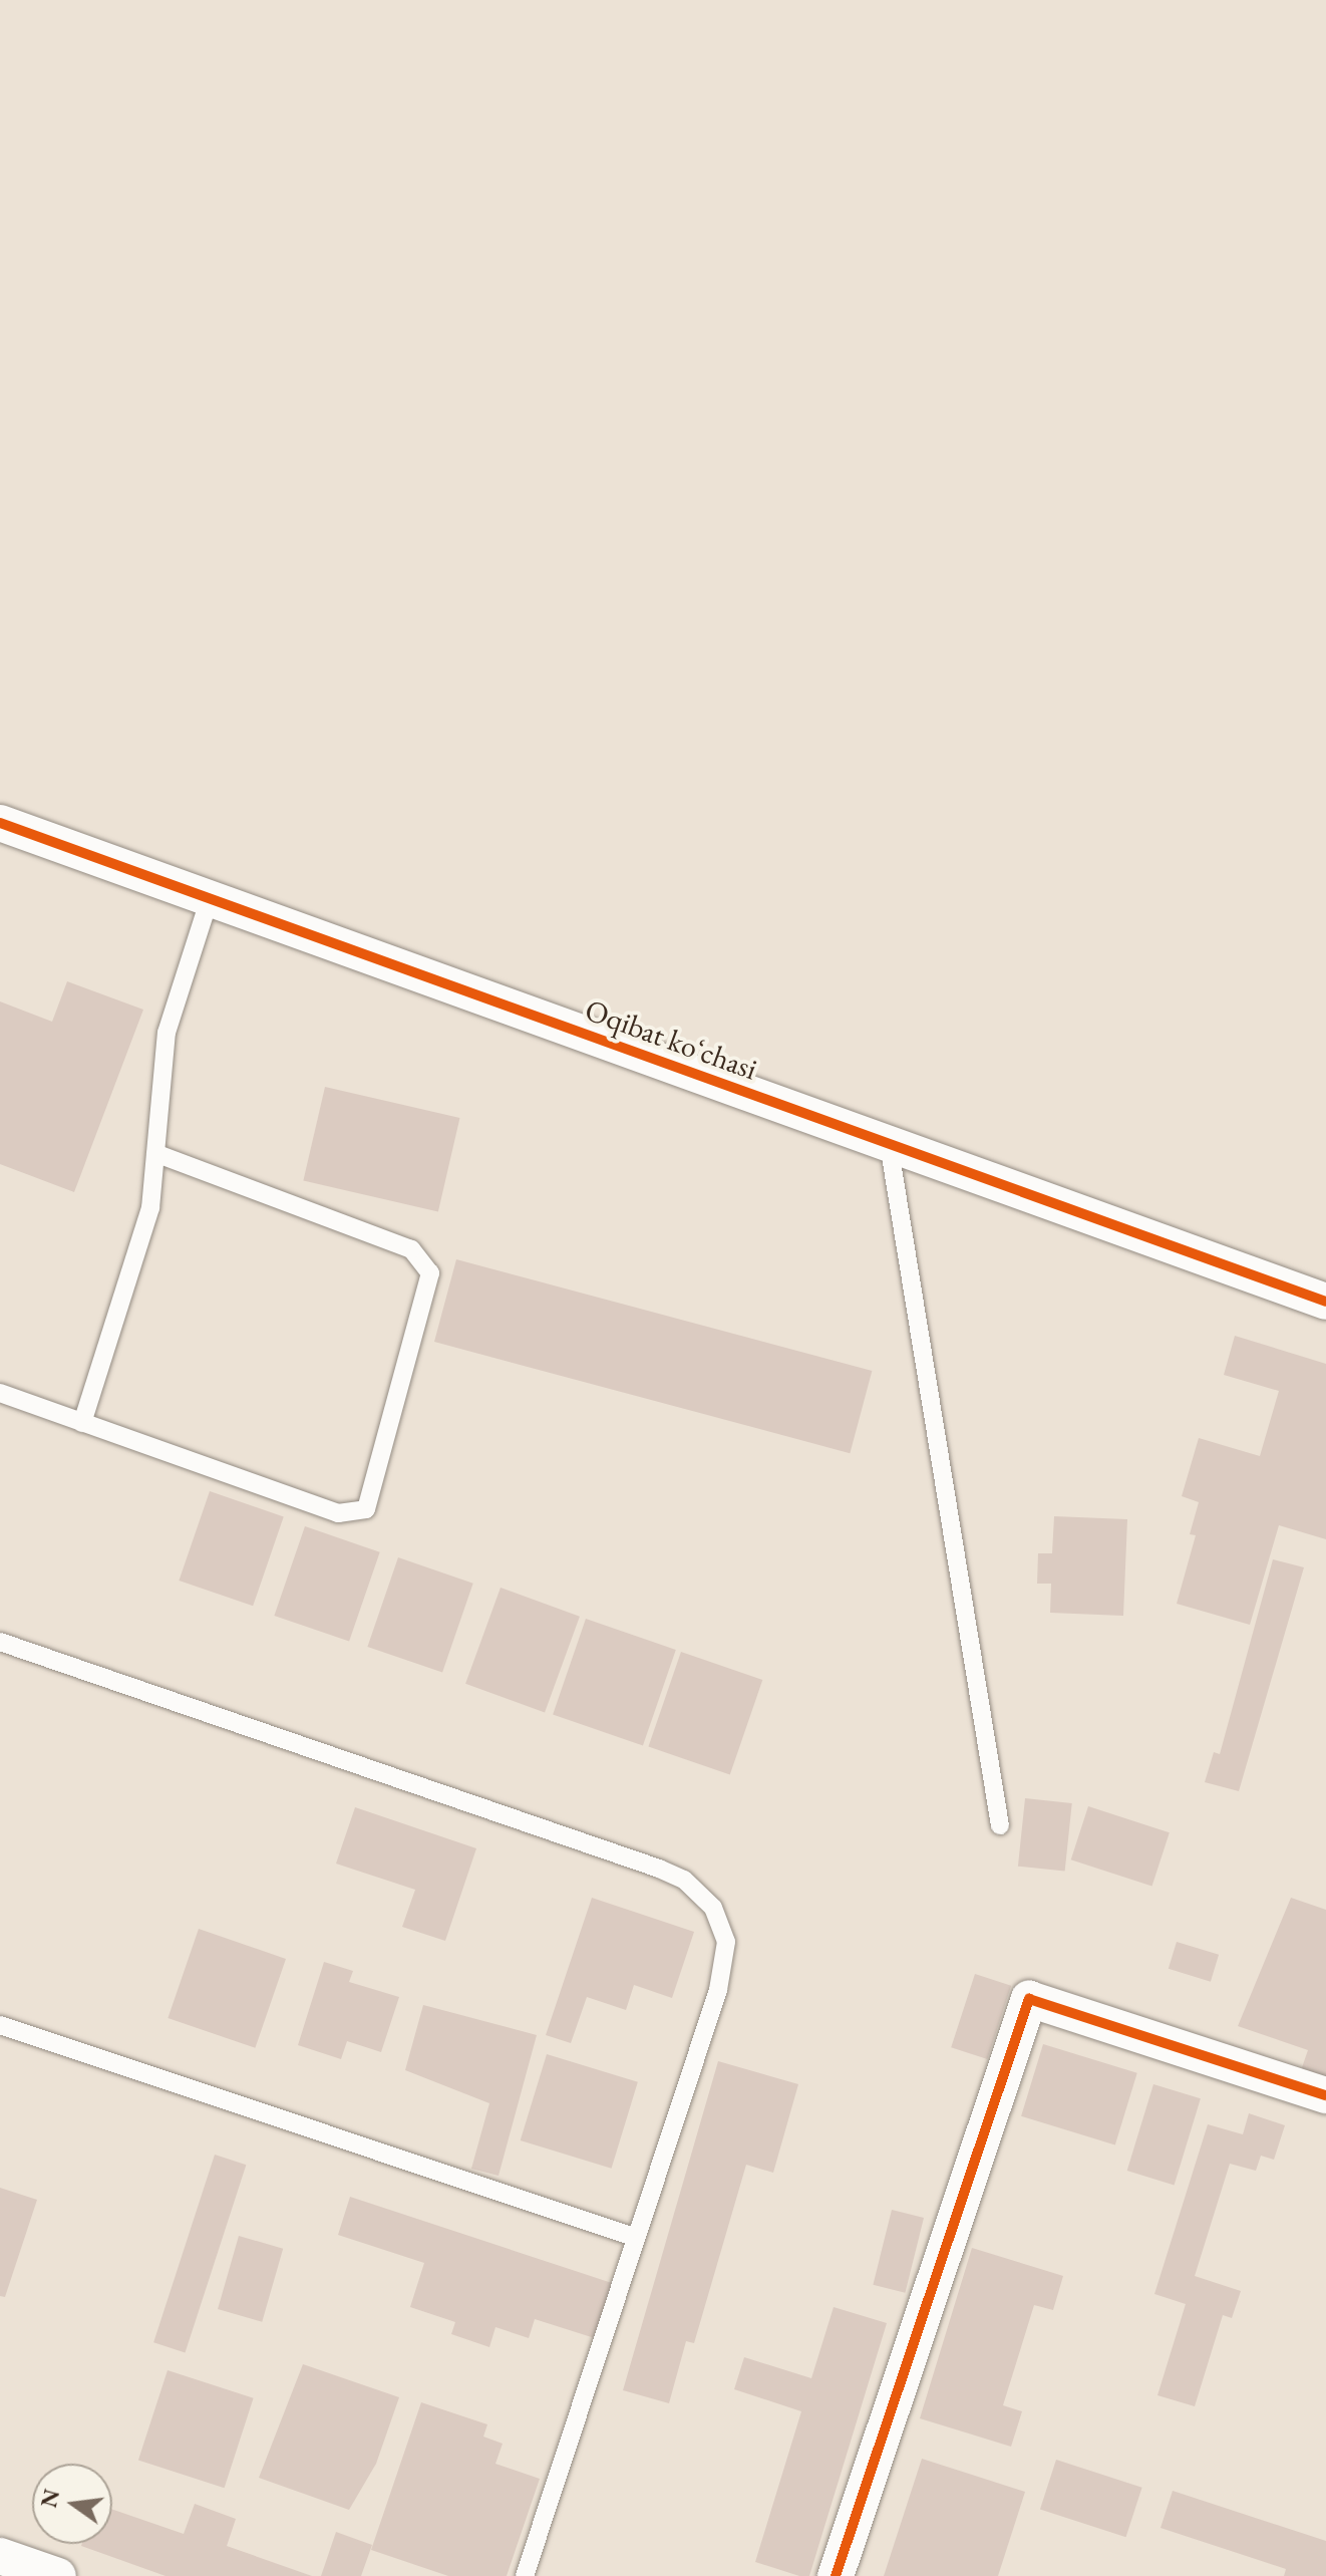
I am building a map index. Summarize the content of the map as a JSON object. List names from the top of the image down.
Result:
{
  "streets": {
    "street": ["Oqibat koʻchasi"]
  },
  "north": "left"
}
